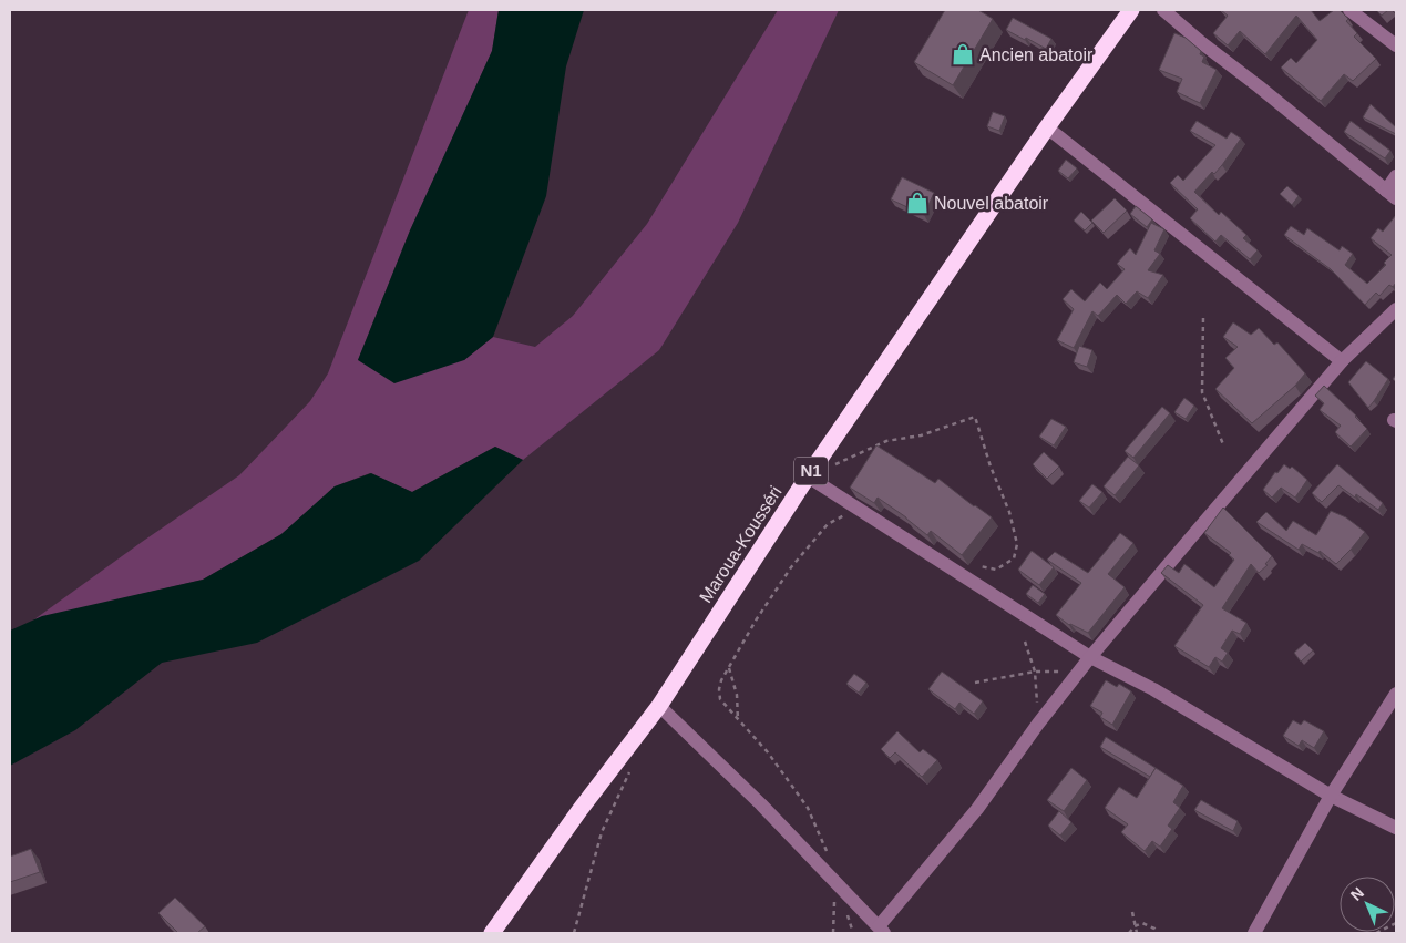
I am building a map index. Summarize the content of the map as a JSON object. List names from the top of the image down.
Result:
{
  "streets": {
    "highway": ["N1", "Maroua-Kousséri"]
  },
  "places": {
    "shop": ["Ancien abatoir", "Nouvel abatoir"]
  },
  "north": "top left"
}
